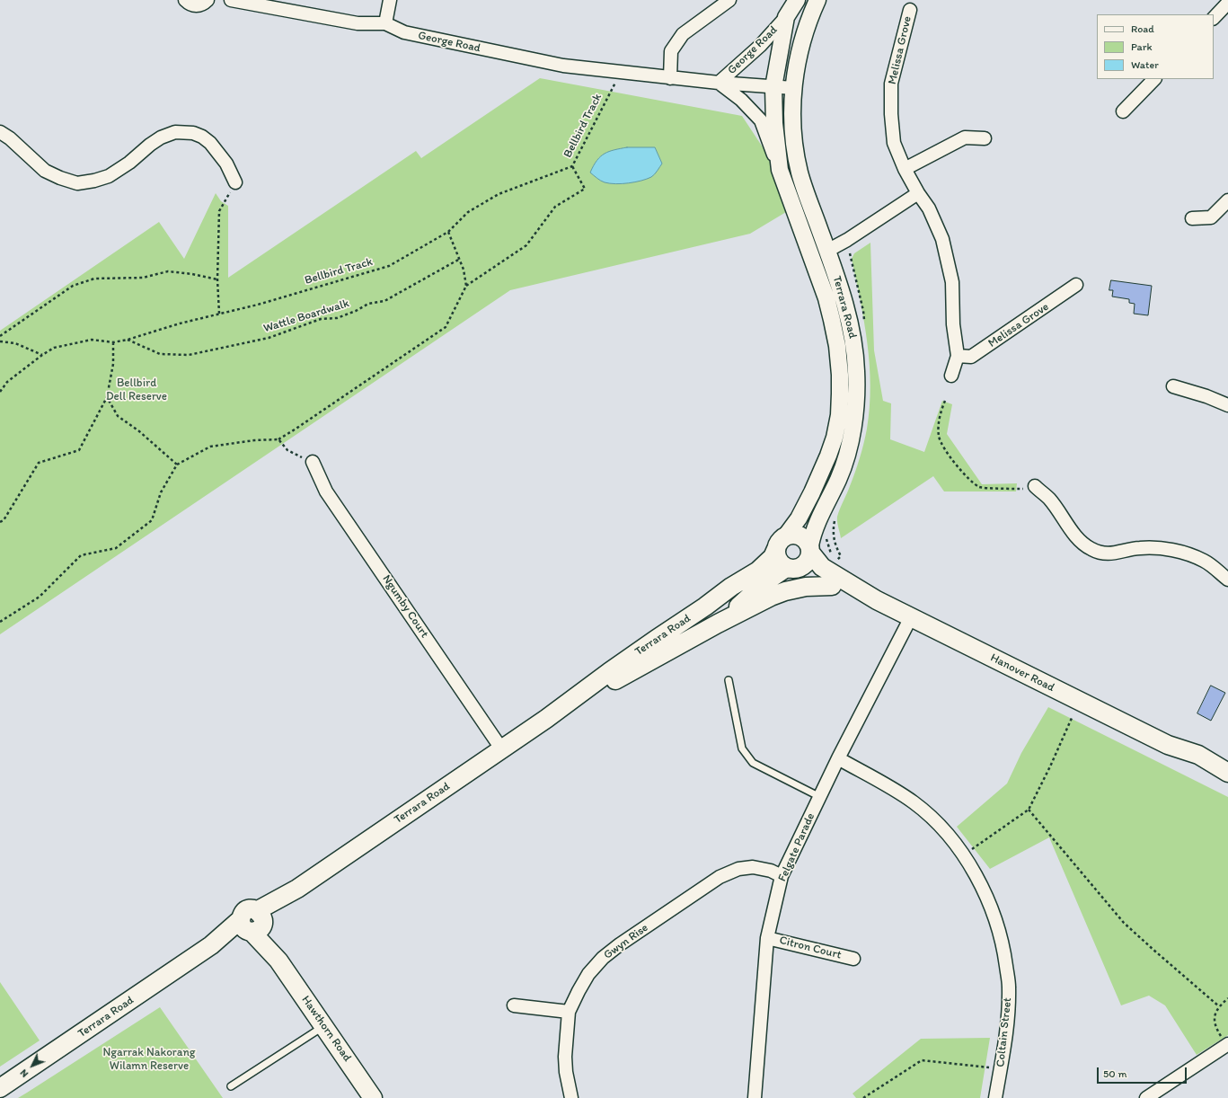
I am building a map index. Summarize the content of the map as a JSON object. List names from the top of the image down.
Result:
{
  "streets": {
    "main road": ["Terrara Road", "Hanover Road", "Hawthorn Road"],
    "street": [
      "George Road",
      "Melissa Grove",
      "Ngumby Court",
      "Felgate Parade",
      "Gwyn Rise",
      "Citron Court",
      "Coltain Street"
    ],
    "path": ["Bellbird Track", "Wattle Boardwalk"]
  },
  "crossings": [
    ["George Road", "Bellbird Track"],
    ["George Road", "Terrara Road"],
    ["Bellbird Track", "Wattle Boardwalk"],
    ["Terrara Road", "Ngumby Court"],
    ["Terrara Road", "Hanover Road"],
    ["Terrara Road", "Hawthorn Road"],
    ["Hanover Road", "Felgate Parade"],
    ["Felgate Parade", "Gwyn Rise"],
    ["Felgate Parade", "Citron Court"],
    ["Felgate Parade", "Coltain Street"]
  ],
  "parks": ["Bellbird Dell Reserve", "Ngarrak Nakorang Wilamn Reserve"],
  "legend": ["Road", "Park", "Water"],
  "scale_bar": "50 m",
  "north": "bottom left"
}
